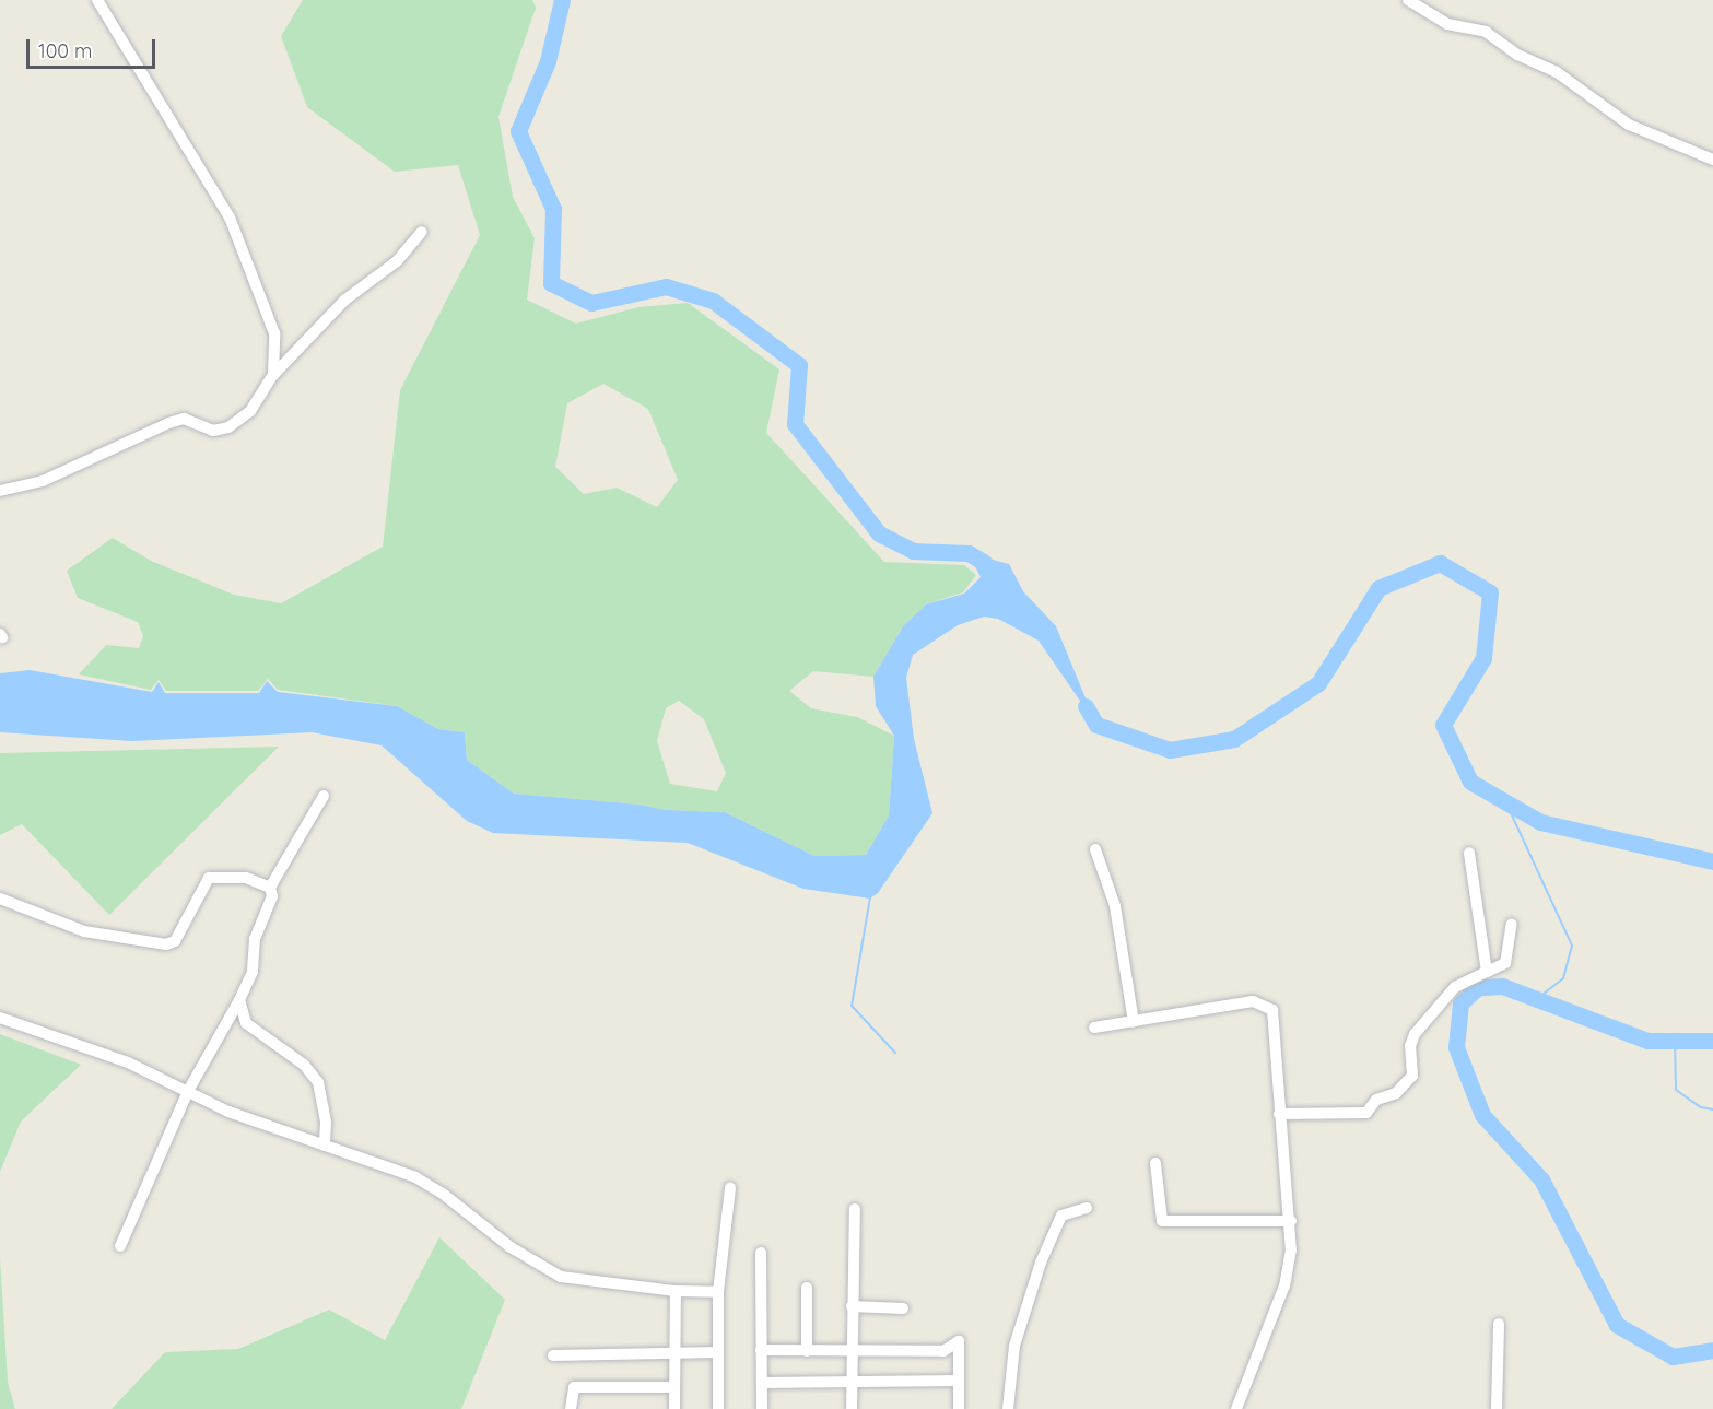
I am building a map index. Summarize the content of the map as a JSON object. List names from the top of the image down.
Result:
{
  "scale_bar": "100 m"
}
